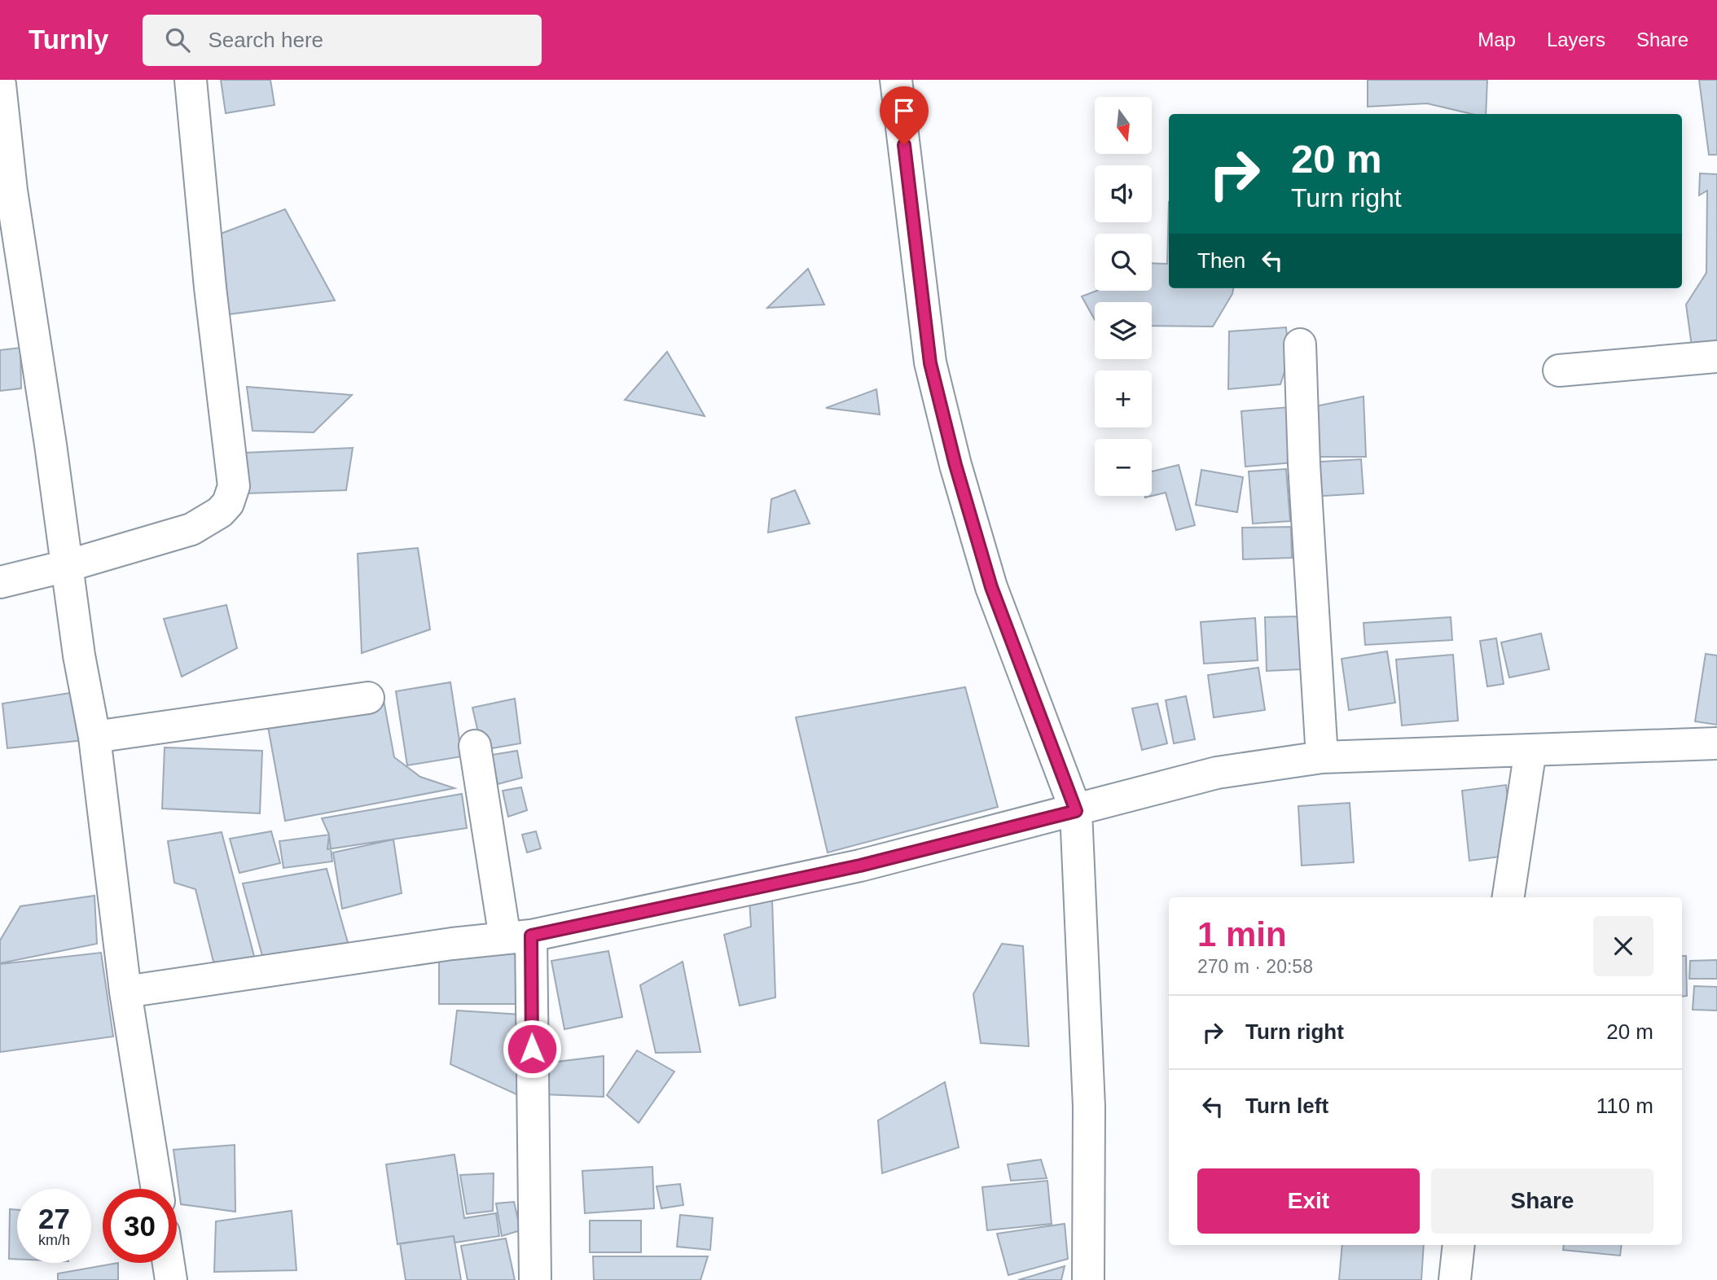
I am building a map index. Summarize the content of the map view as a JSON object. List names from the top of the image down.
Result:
{
  "north": "bottom",
  "page": {
    "header": "Turnly",
    "search": "Search here",
    "nav": ["Map", "Layers", "Share"],
    "map_buttons": ["+", "−"],
    "turn": ["20 m", "Turn right"],
    "then": "Then",
    "heading": ["1 min", "270 m · 20:58"],
    "list": [
      {
        "name": "Turn right",
        "value": "20 m"
      },
      {
        "name": "Turn left",
        "value": "110 m"
      }
    ],
    "buttons": ["Exit", "Share"],
    "speed": "27 km/h",
    "limit": "30"
  }
}
